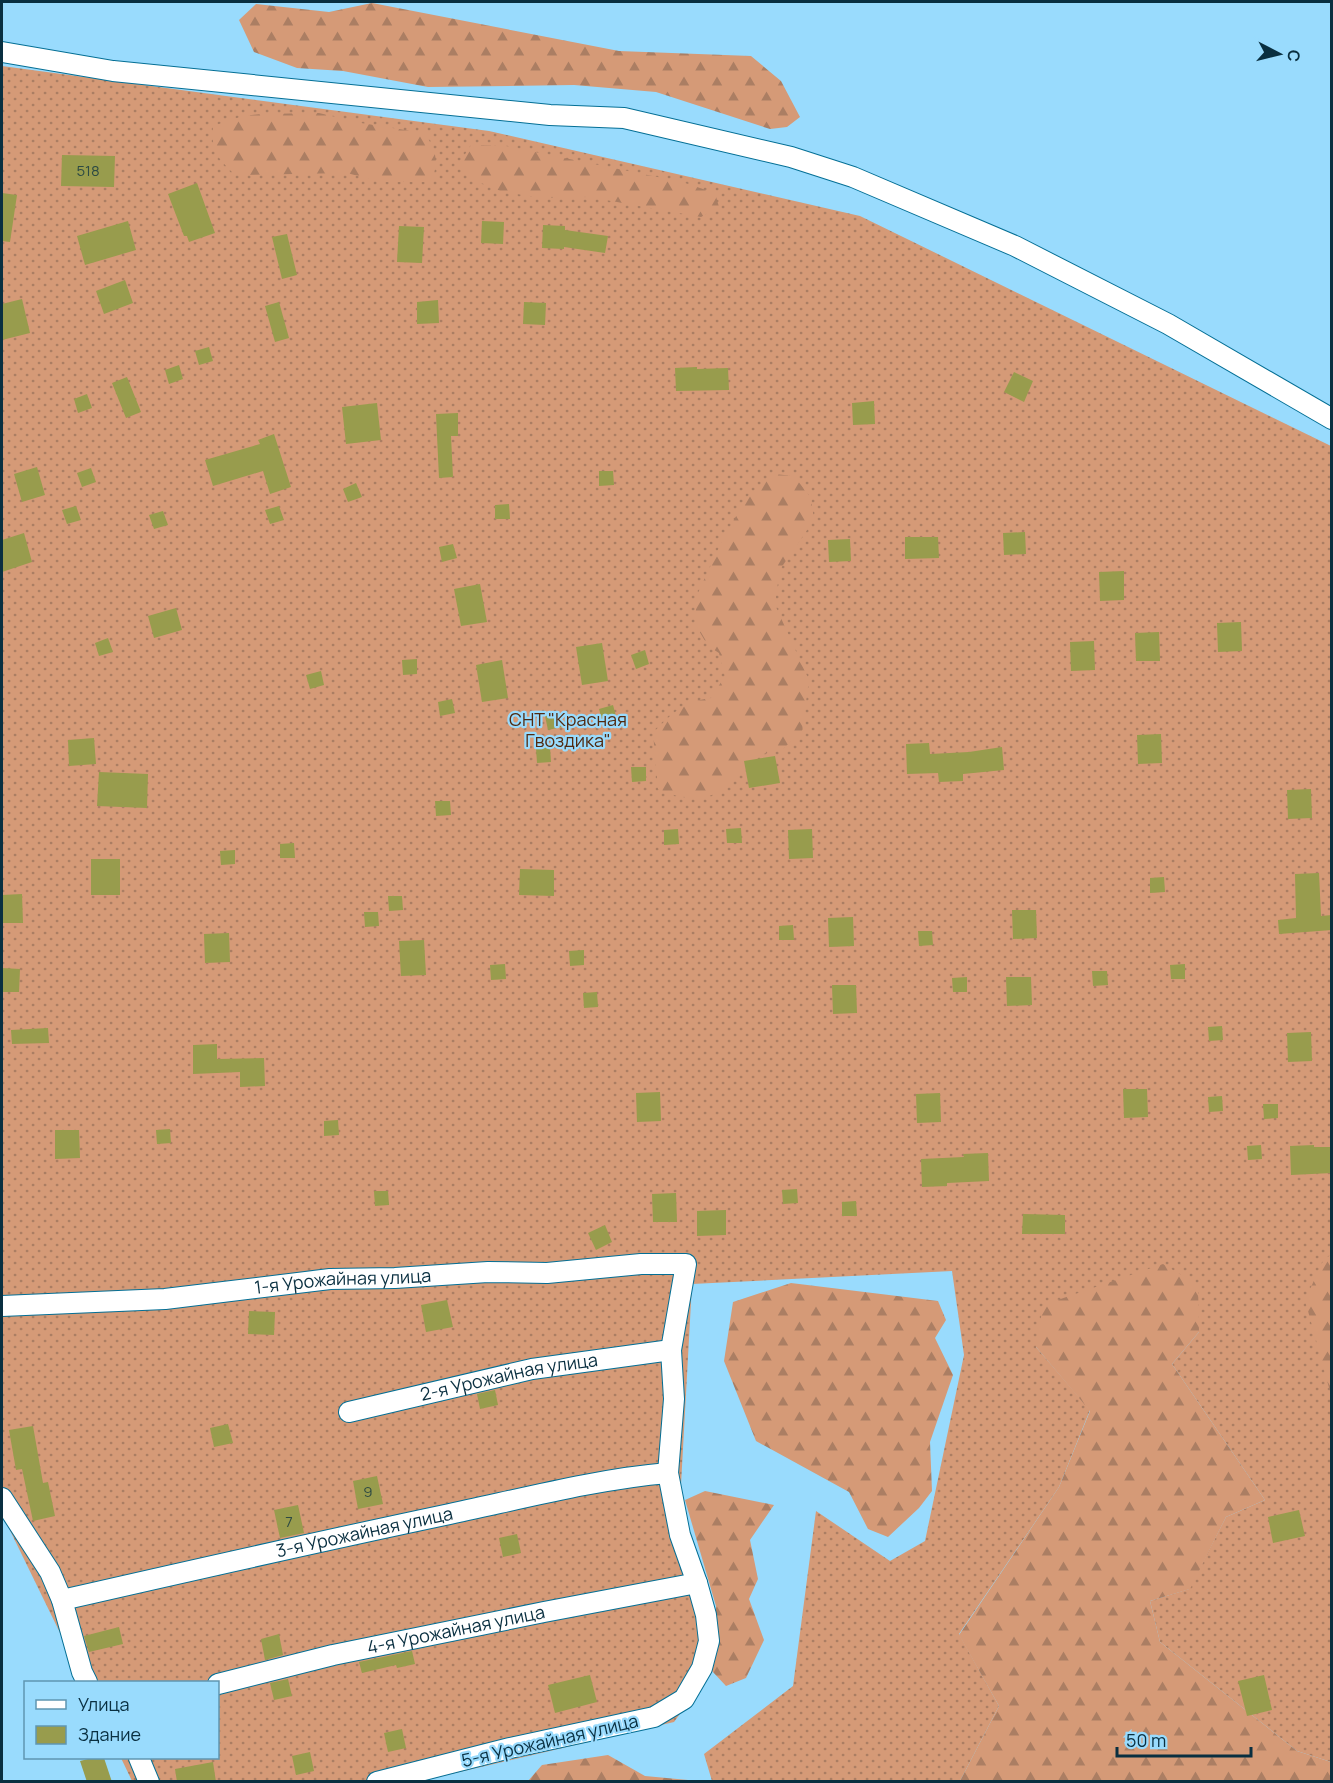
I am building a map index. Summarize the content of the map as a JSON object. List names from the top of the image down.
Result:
{
  "streets": {
    "street": [
      "1-я Урожайная улица",
      "2-я Урожайная улица",
      "3-я Урожайная улица",
      "4-я Урожайная улица",
      "5-я Урожайная улица"
    ]
  },
  "crossings": [
    ["1-я Урожайная улица", "2-я Урожайная улица"],
    ["4-я Урожайная улица", "5-я Урожайная улица"]
  ],
  "parks": ["СНТ \"Красная Гвоздика\""],
  "house_numbers": ["518", "9", "7"],
  "legend": ["Улица", "Здание"],
  "scale_bar": "50 m",
  "north": "right"
}
